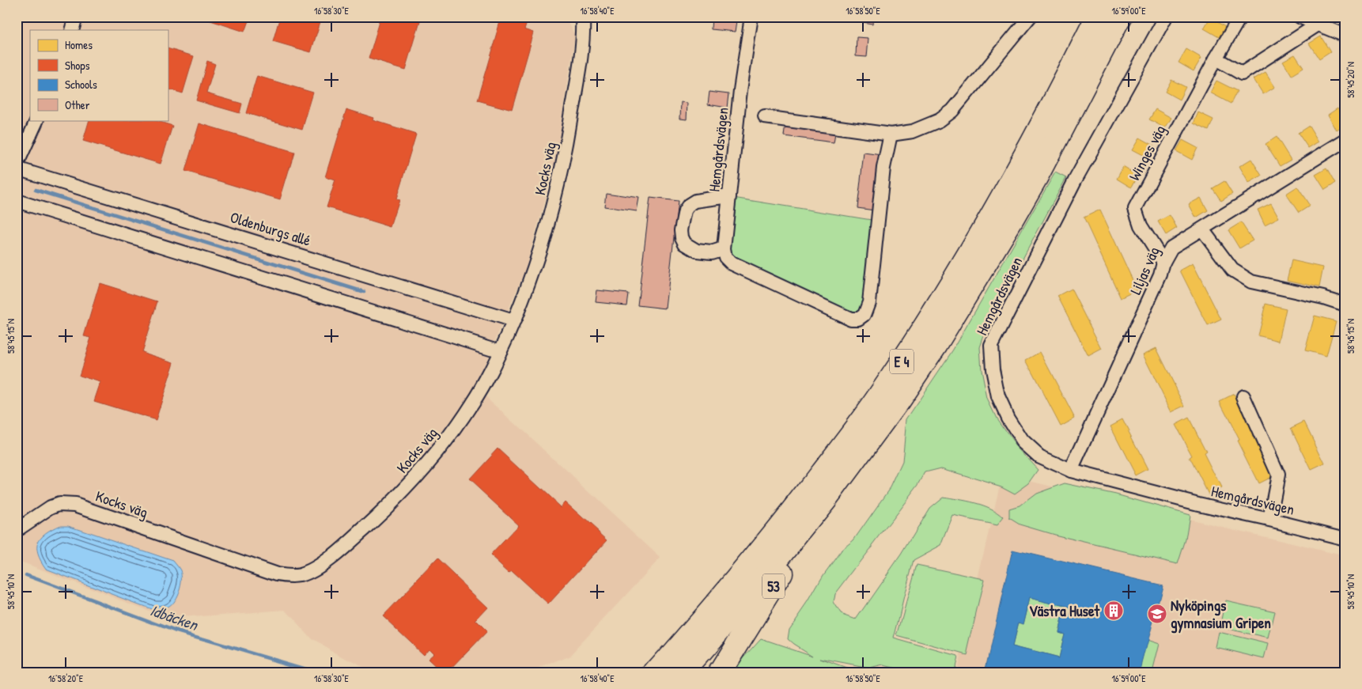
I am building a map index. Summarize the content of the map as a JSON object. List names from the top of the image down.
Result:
{
  "streets": {
    "highway": ["E 4", "53"],
    "street": [
      "Hemgårdsvägen",
      "Winges väg",
      "Kocks väg",
      "Oldenburgs allé",
      "Liljas väg"
    ]
  },
  "crossings": [
    ["Hemgårdsvägen", "Liljas väg"],
    ["Winges väg", "Liljas väg"],
    ["Kocks väg", "Oldenburgs allé"],
    ["E 4", "53"]
  ],
  "water": ["Idbäcken"],
  "places": {
    "building": ["Västra Huset"],
    "school or university": ["Nyköpings gymnasium Gripen"]
  },
  "legend": [
    "Homes",
    "Shops",
    "Schools",
    "Other"
  ],
  "coordinates": [
    "16°58'30\"E",
    "16°58'40\"E",
    "16°58'50\"E",
    "16°59'00\"E",
    "58°45'20\"N",
    "58°45'15\"N",
    "58°45'10\"N",
    "16°58'20\"E"
  ]
}
